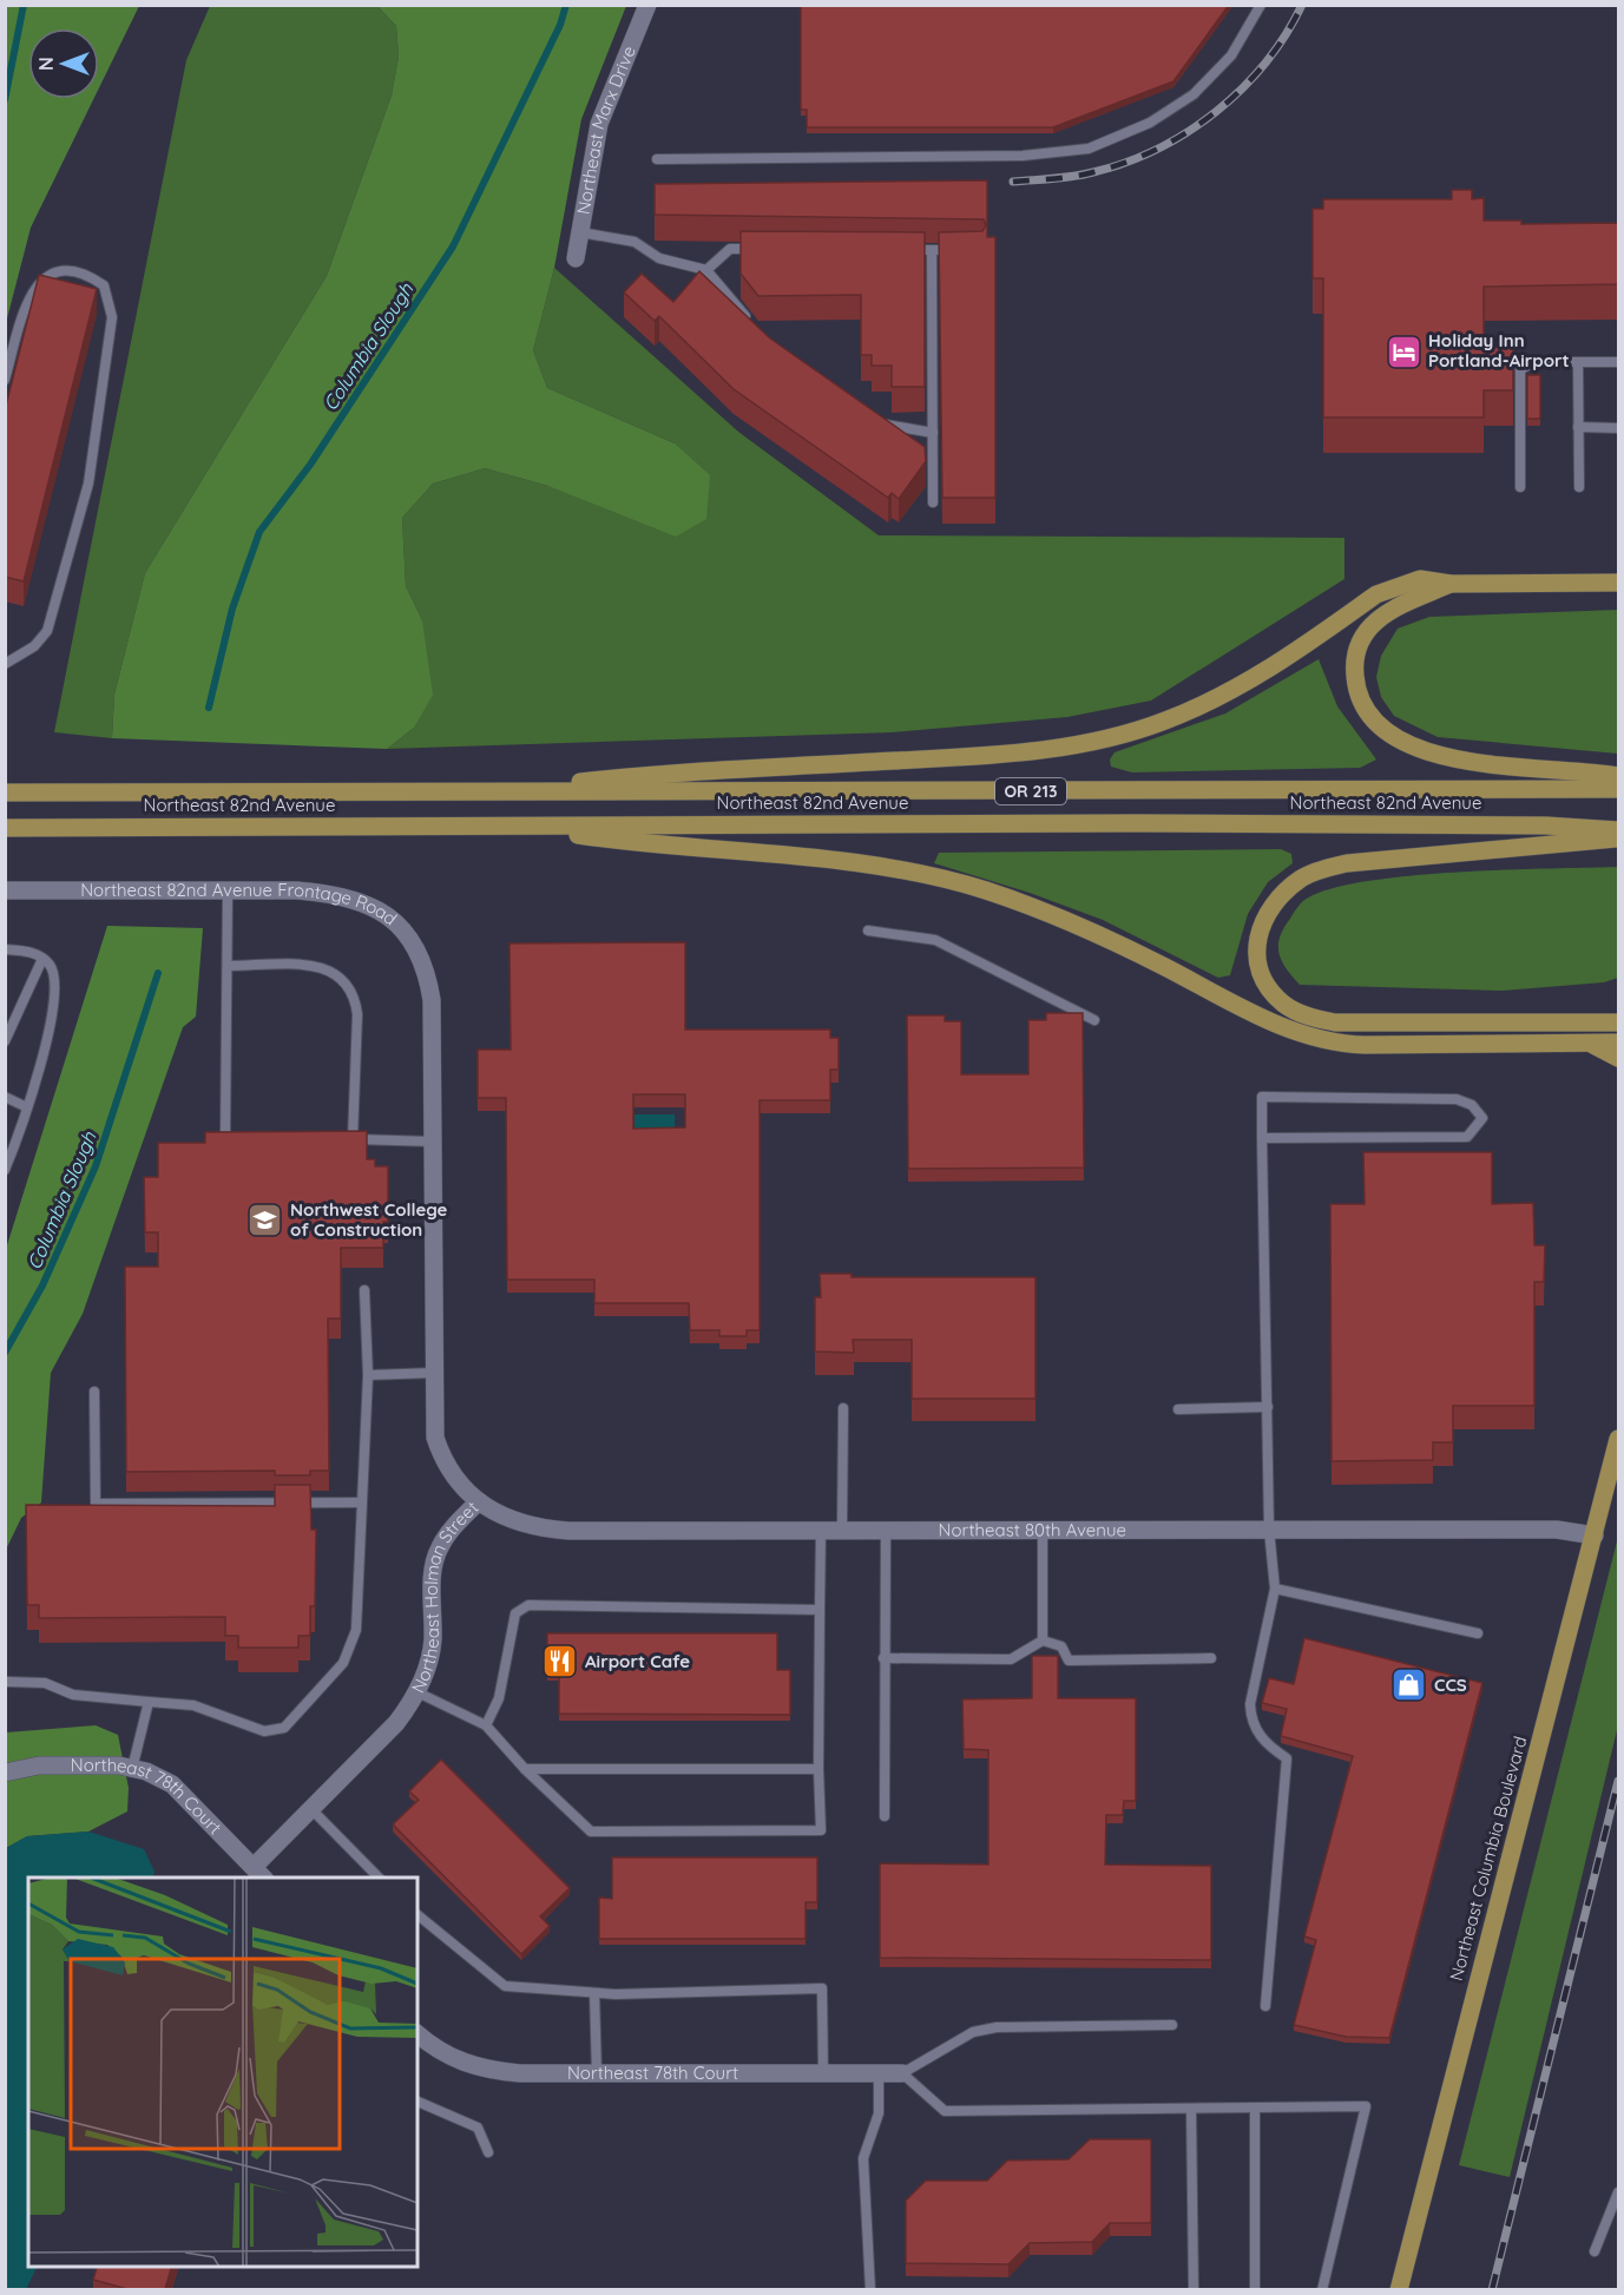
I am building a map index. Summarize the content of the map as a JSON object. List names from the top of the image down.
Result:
{
  "streets": {
    "main road": ["OR 213", "Northeast 82nd Avenue", "Northeast Columbia Boulevard"],
    "street": [
      "Northeast Marx Drive",
      "Northeast 82nd Avenue Frontage Road",
      "Northeast 80th Avenue",
      "Northeast Holman Street",
      "Northeast 78th Court"
    ]
  },
  "crossings": [
    ["Northeast 82nd Avenue Frontage Road", "Northeast Holman Street"],
    ["Northeast 80th Avenue", "Northeast Holman Street"],
    ["Northeast 80th Avenue", "Northeast Columbia Boulevard"],
    ["Northeast Holman Street", "Northeast 78th Court"]
  ],
  "water": ["Columbia Slough"],
  "places": {
    "hotel": ["Holiday Inn Portland-Airport"],
    "school or university": ["Northwest College of Construction"],
    "restaurant": ["Airport Cafe"],
    "shop": ["CCS"]
  },
  "north": "left"
}
